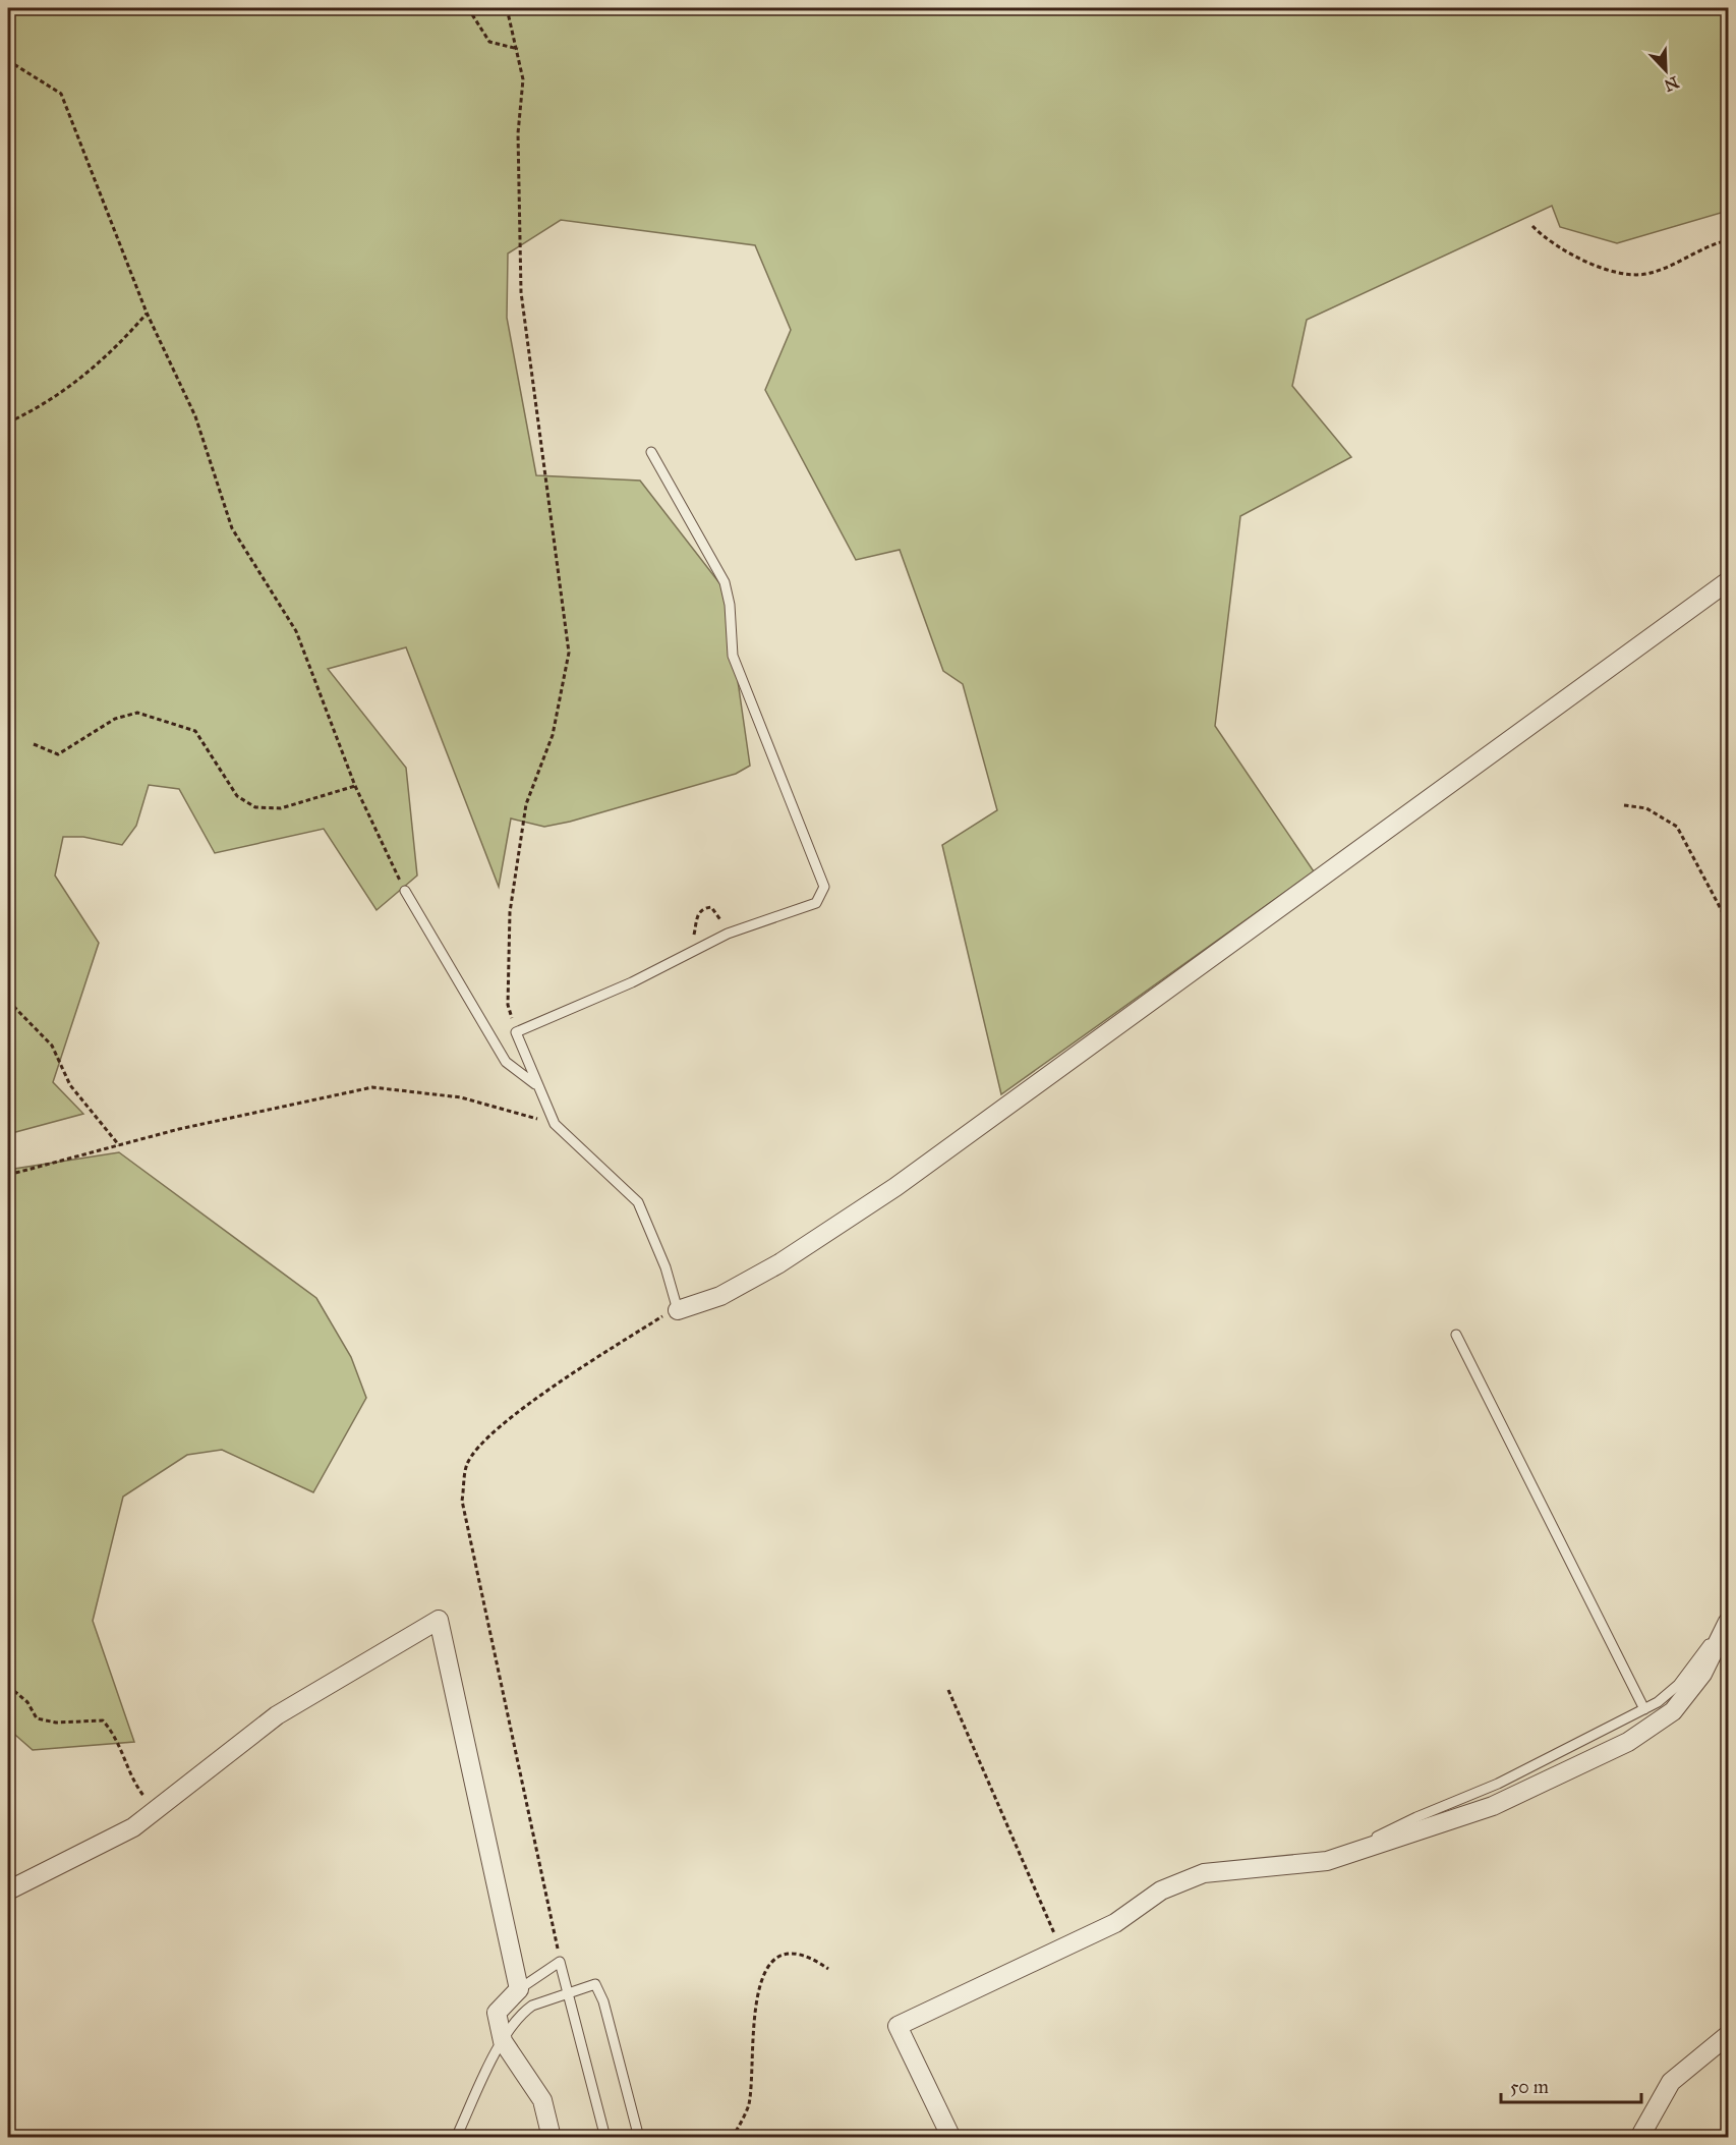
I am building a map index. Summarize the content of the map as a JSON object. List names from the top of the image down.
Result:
{
  "scale_bar": "50 m",
  "north": "bottom right"
}
